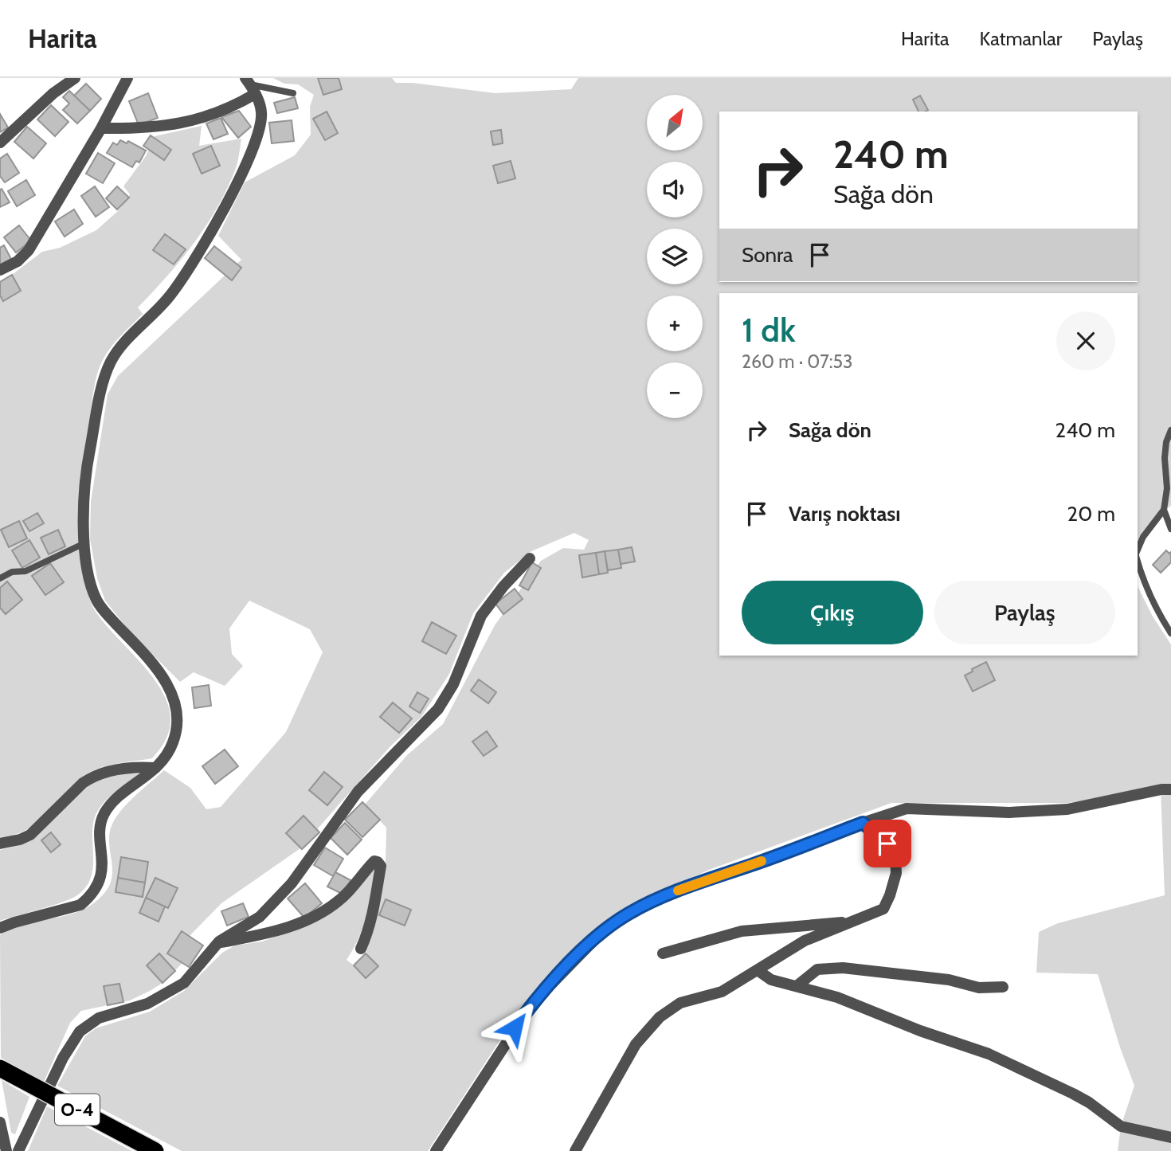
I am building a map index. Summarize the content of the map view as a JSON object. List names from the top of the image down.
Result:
{
  "streets": {
    "highway": ["O-4"]
  },
  "north": "top right",
  "page": {
    "header": "Harita",
    "nav": ["Harita", "Katmanlar", "Paylaş"],
    "map_buttons": ["+", "−"],
    "turn": ["240 m", "Sağa dön"],
    "then": "Sonra",
    "heading": ["1 dk", "260 m · 07:53"],
    "list": [
      {
        "name": "Sağa dön",
        "value": "240 m"
      },
      {
        "name": "Varış noktası",
        "value": "20 m"
      }
    ],
    "buttons": ["Çıkış", "Paylaş"]
  }
}
